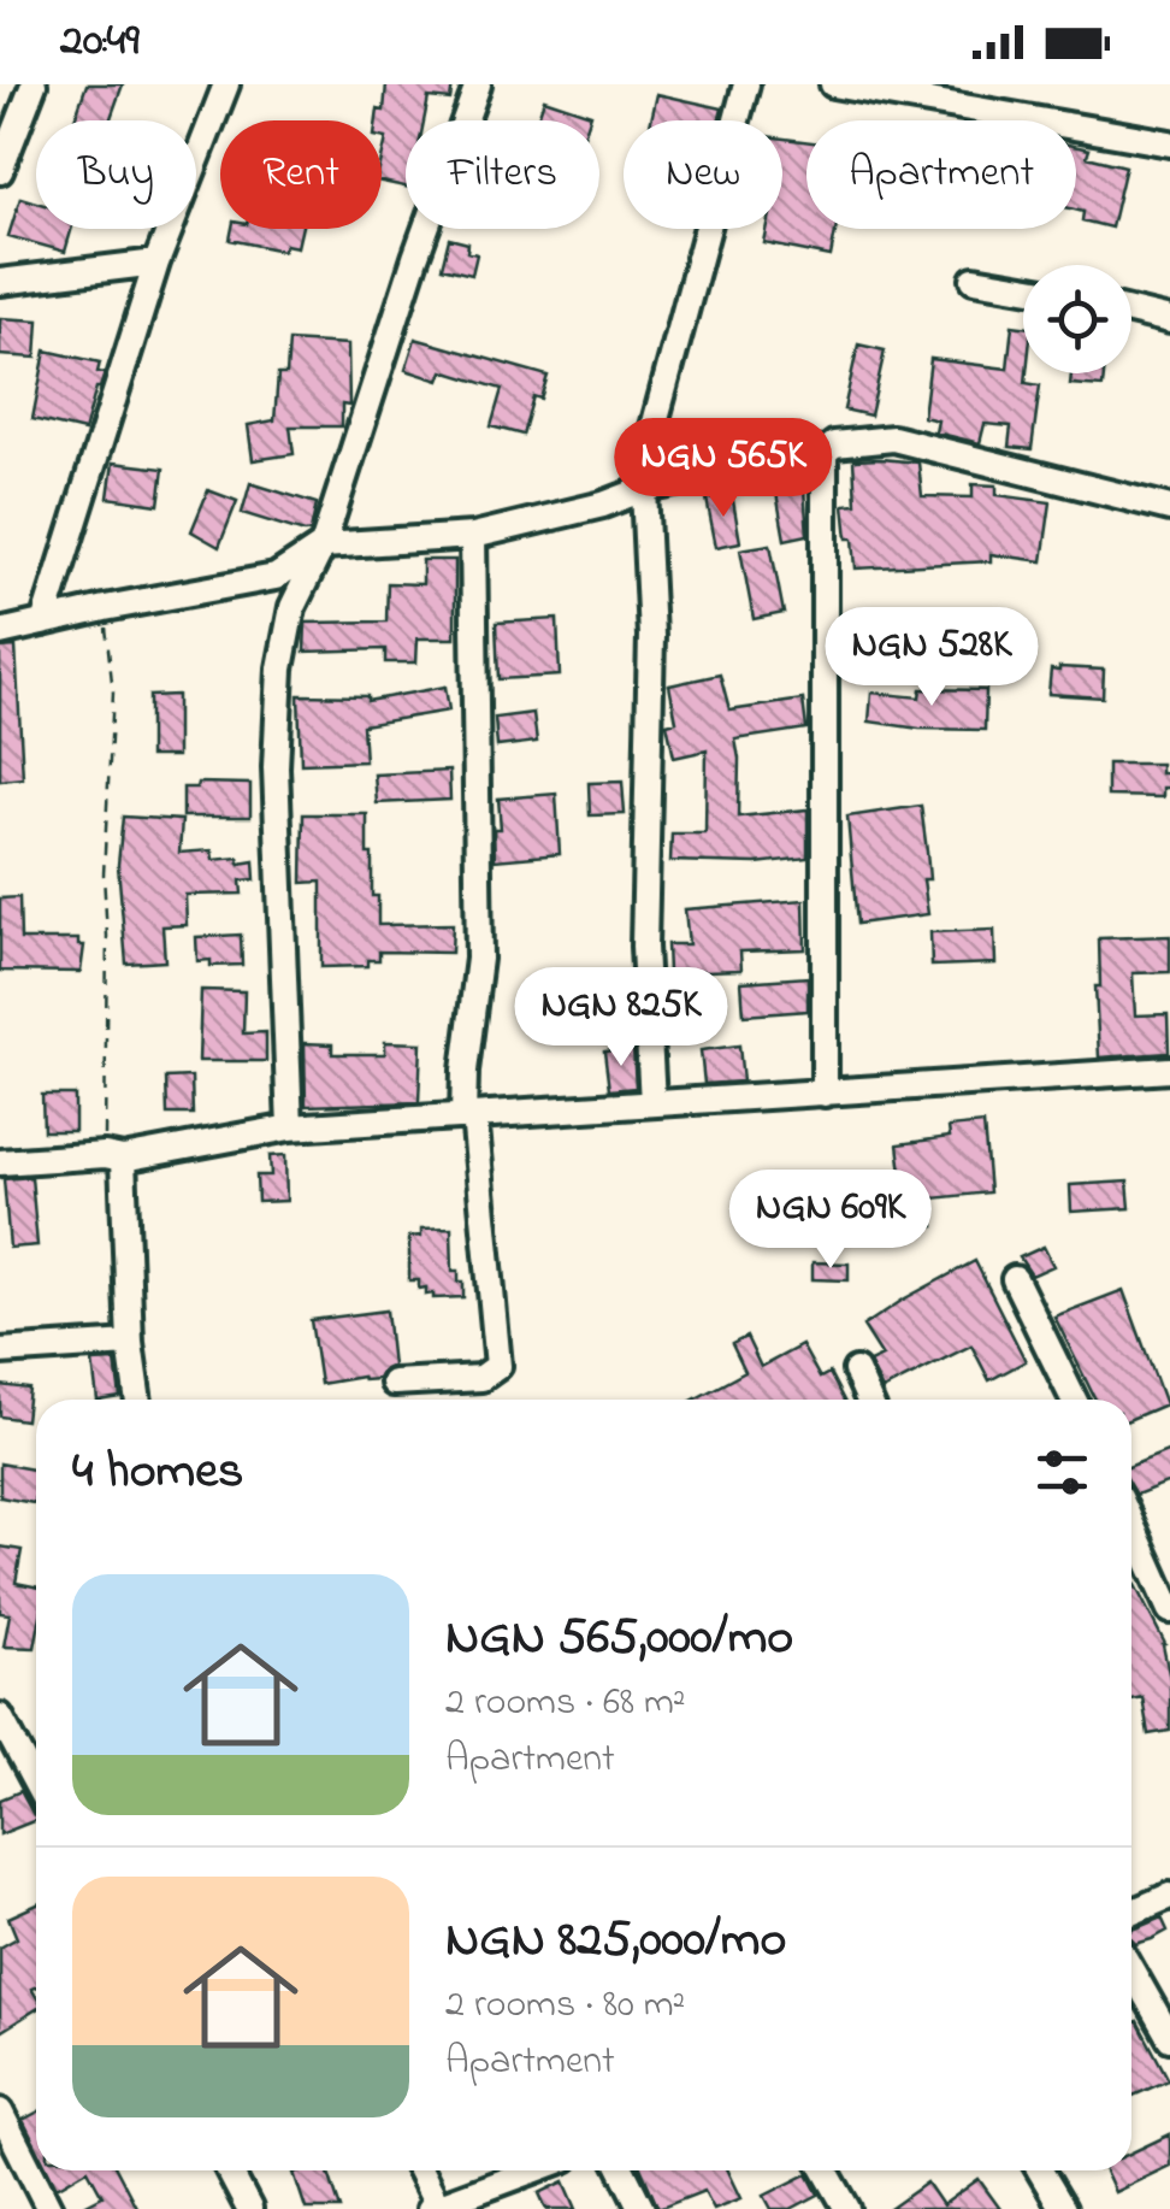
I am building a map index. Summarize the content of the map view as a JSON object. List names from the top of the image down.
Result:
{
  "page": {
    "status": "20:49",
    "chip": [
      "Buy",
      "Rent",
      "Filters",
      "New",
      "Apartment"
    ],
    "price": [
      "NGN 565K",
      "NGN 528K",
      "NGN 825K",
      "NGN 609K"
    ],
    "heading": "4 homes",
    "list": [
      {
        "name": "NGN 565,000/mo",
        "note": "2 rooms · 68 m² · Apartment"
      },
      {
        "name": "NGN 825,000/mo",
        "note": "2 rooms · 80 m² · Apartment"
      }
    ]
  }
}
